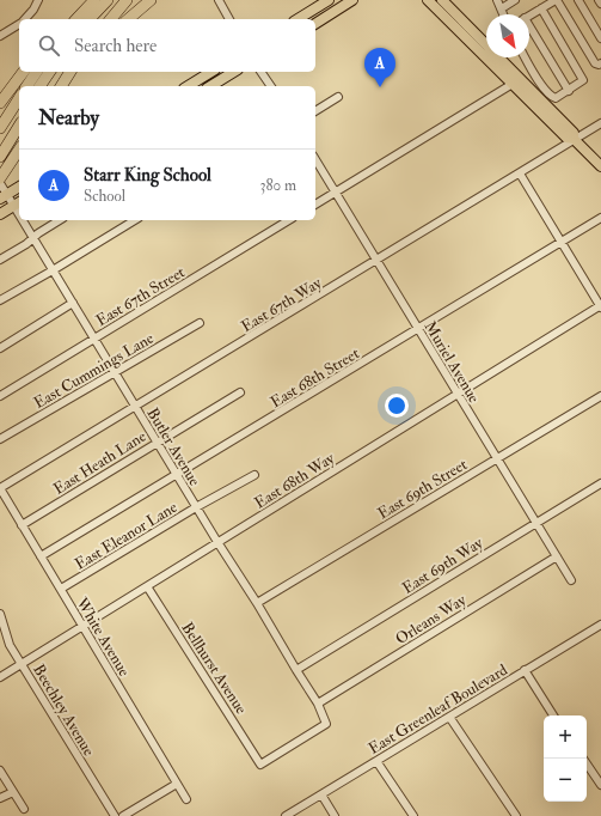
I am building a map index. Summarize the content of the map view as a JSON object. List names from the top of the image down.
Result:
{
  "streets": {
    "street": [
      "East 67th Street",
      "East 67th Way",
      "Muriel Avenue",
      "East Cummings Lane",
      "East 68th Street",
      "Butler Avenue",
      "East Heath Lane",
      "East 68th Way",
      "East 69th Street",
      "East Eleanor Lane",
      "East 69th Way",
      "Orleans Way",
      "White Avenue",
      "Bellhurst Avenue",
      "East Greenleaf Boulevard",
      "Beechley Avenue"
    ]
  },
  "crossings": [
    ["East 67th Street", "Butler Avenue"],
    ["East 67th Way", "Muriel Avenue"],
    ["East 67th Way", "Butler Avenue"],
    ["East 67th Way", "White Avenue"],
    ["Muriel Avenue", "East 68th Street"],
    ["Muriel Avenue", "East 68th Way"],
    ["Muriel Avenue", "East 69th Street"],
    ["Muriel Avenue", "East 69th Way"],
    ["Muriel Avenue", "Orleans Way"],
    ["East Cummings Lane", "Butler Avenue"],
    ["East 68th Street", "Butler Avenue"],
    ["East 68th Street", "White Avenue"],
    ["Butler Avenue", "East Heath Lane"],
    ["Butler Avenue", "East 68th Way"],
    ["Butler Avenue", "East 69th Street"],
    ["Butler Avenue", "East Eleanor Lane"],
    ["Butler Avenue", "East 69th Way"],
    ["Butler Avenue", "Orleans Way"],
    ["Butler Avenue", "Bellhurst Avenue"],
    ["East Heath Lane", "White Avenue"],
    ["East 68th Way", "White Avenue"],
    ["East 68th Way", "Bellhurst Avenue"],
    ["East 68th Way", "Beechley Avenue"],
    ["East Eleanor Lane", "White Avenue"]
  ],
  "north": "bottom right",
  "page": {
    "search": "Search here",
    "pins": "A",
    "heading": "Nearby",
    "list": [
      {
        "mark": "A",
        "name": "Starr King School",
        "note": "School",
        "value": "380 m"
      }
    ],
    "map_buttons": ["+", "−"]
  }
}
